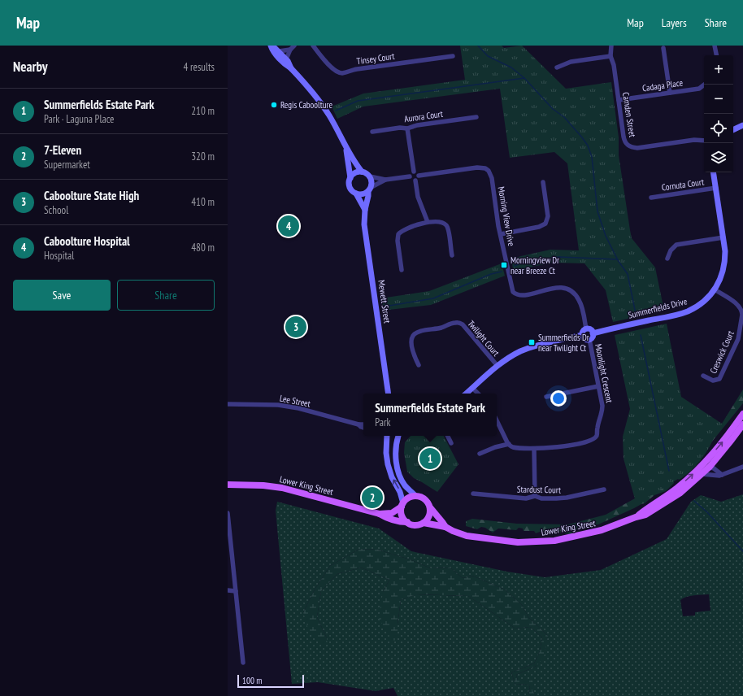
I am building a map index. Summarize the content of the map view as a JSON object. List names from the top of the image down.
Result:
{
  "streets": {
    "main road": ["Mewett Street", "Summerfields Drive", "Lower King Street"],
    "street": [
      "Tinsey Court",
      "Cadaga Place",
      "Camden Street",
      "Aurora Court",
      "Cornuta Court",
      "Morning View Drive",
      "Twilight Court",
      "Creswick Court",
      "Moonlight Crescent",
      "Lee Street",
      "Stardust Court"
    ]
  },
  "crossings": [
    ["Cadaga Place", "Camden Street"],
    ["Cornuta Court", "Summerfields Drive"],
    ["Morning View Drive", "Summerfields Drive"],
    ["Morning View Drive", "Moonlight Crescent"],
    ["Summerfields Drive", "Creswick Court"],
    ["Summerfields Drive", "Moonlight Crescent"]
  ],
  "places": {
    "other": ["Regis Caboolture"],
    "transit": ["Morningview Dr near Breeze Ct", "Summerfields Dr near Twilight Ct"]
  },
  "scale_bar": "100 m",
  "page": {
    "header": "Map",
    "nav": ["Map", "Layers", "Share"],
    "heading": ["Nearby", "4 results"],
    "map_buttons": ["+", "−"],
    "list": [
      {
        "mark": "1",
        "name": "Summerfields Estate Park",
        "note": "Park · Laguna Place",
        "value": "210 m"
      },
      {
        "mark": "2",
        "name": "7-Eleven",
        "note": "Supermarket",
        "value": "320 m"
      },
      {
        "mark": "3",
        "name": "Caboolture State High",
        "note": "School",
        "value": "410 m"
      },
      {
        "mark": "4",
        "name": "Caboolture Hospital",
        "note": "Hospital",
        "value": "480 m"
      }
    ],
    "pins": [
      "4",
      "3",
      "1",
      "2"
    ],
    "buttons": ["Save", "Share"],
    "popup": ["Summerfields Estate Park", "Park"],
    "scale": "100 m"
  }
}
